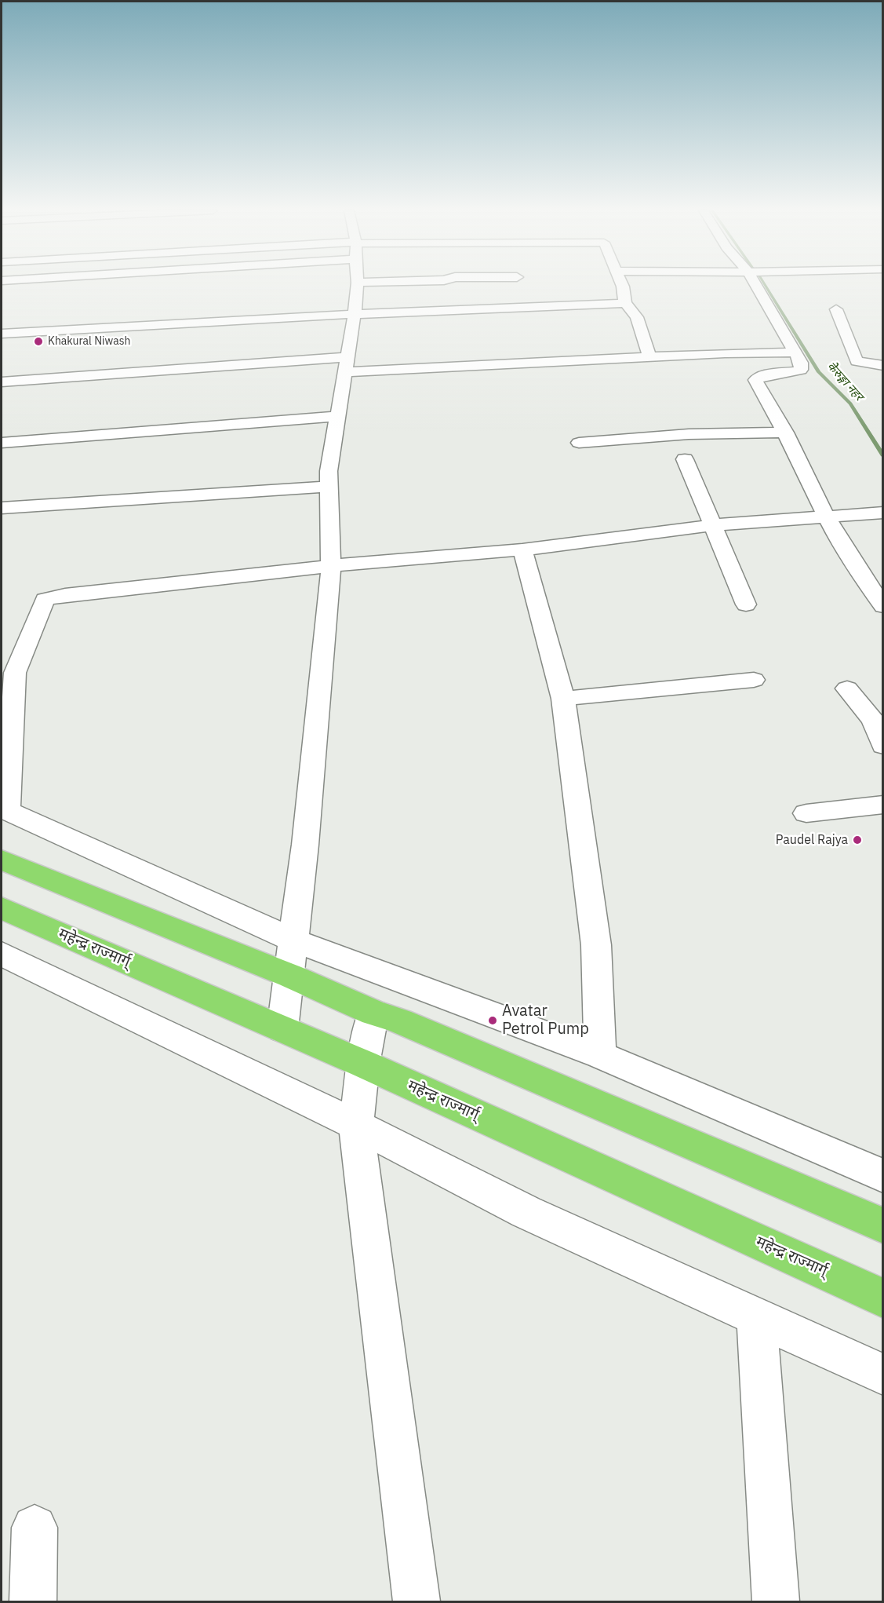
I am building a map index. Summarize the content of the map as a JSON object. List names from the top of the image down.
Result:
{
  "streets": {
    "highway": ["महेन्द्र राज्मार्ग्"]
  },
  "water": ["केेरुङ्गा नहर"],
  "places": ["Khakural Niwash", "Paudel Rajya", "Avatar Petrol Pump"]
}
